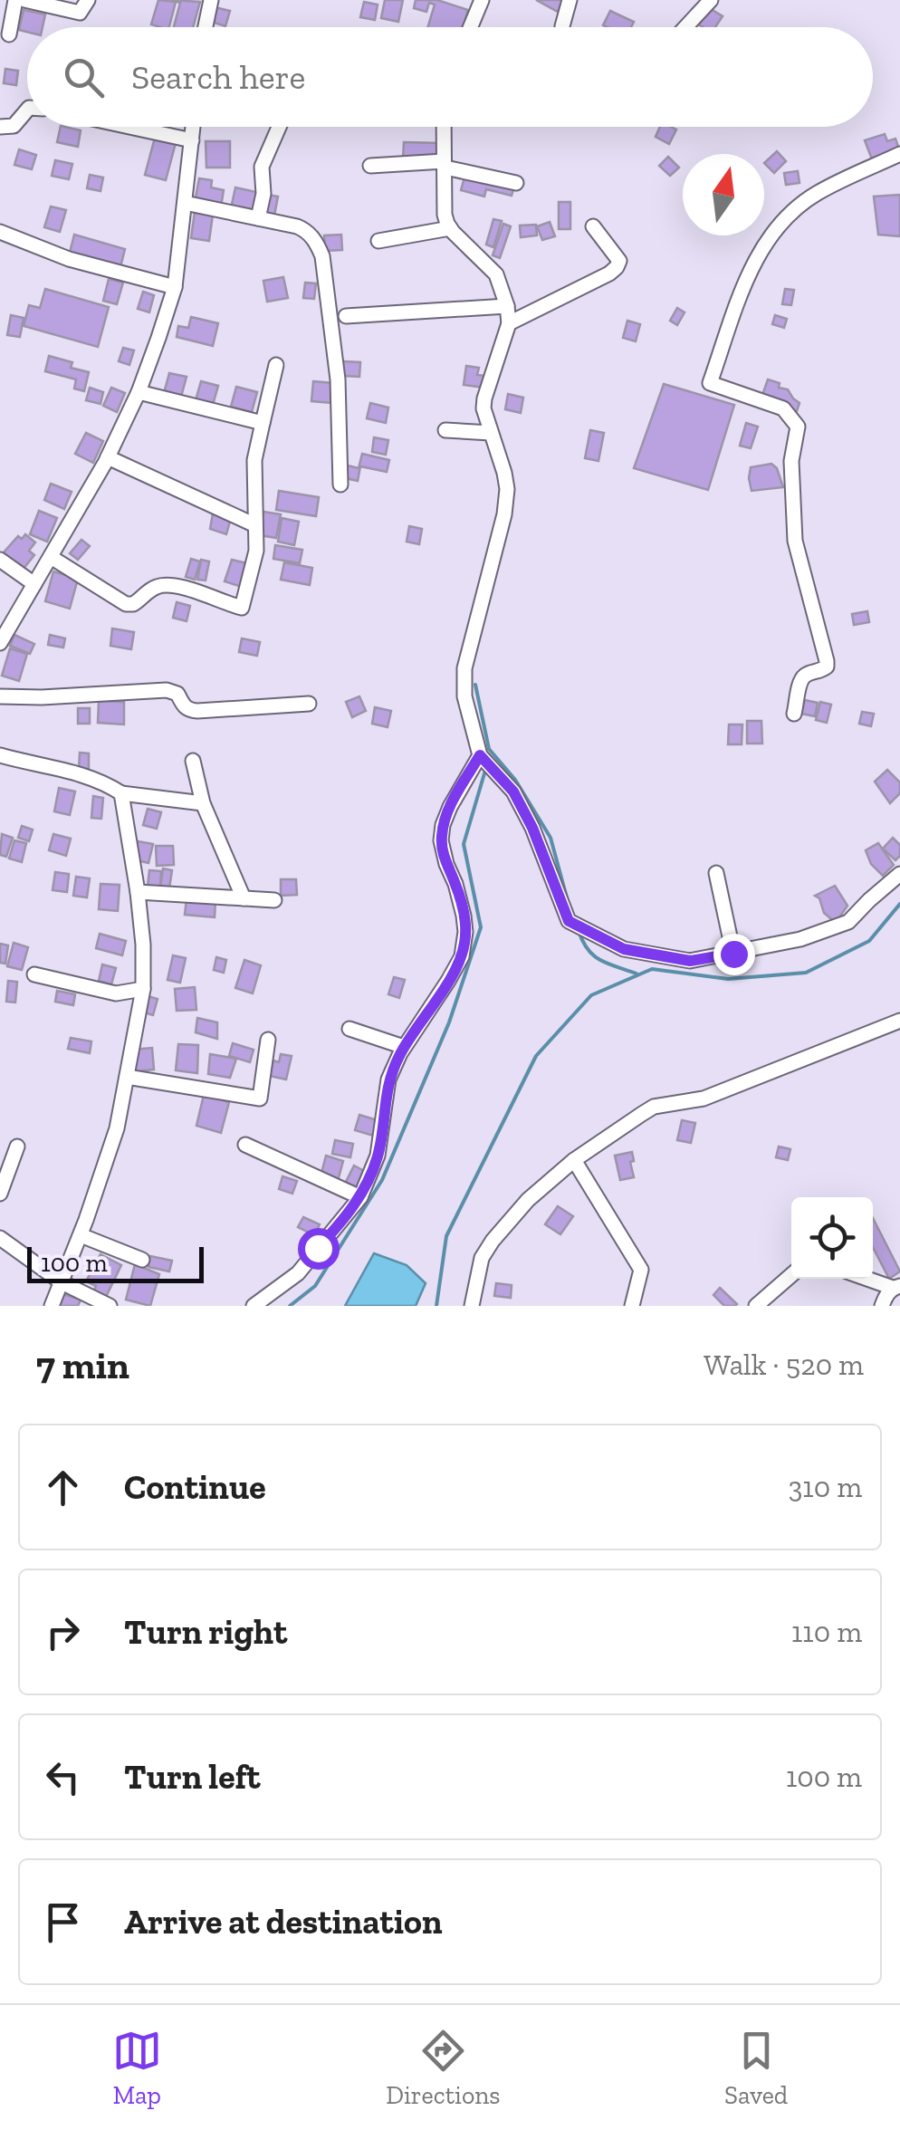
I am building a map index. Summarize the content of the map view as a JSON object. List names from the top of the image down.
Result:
{
  "scale_bar": "100 m",
  "north": "top",
  "page": {
    "search": "Search here",
    "scale": "100 m",
    "heading": ["7 min", "Walk · 520 m"],
    "list": [
      ["Continue", "310 m"],
      ["Turn right", "110 m"],
      ["Turn left", "100 m"],
      "Arrive at destination"
    ],
    "nav": ["Map", "Directions", "Saved"]
  }
}
